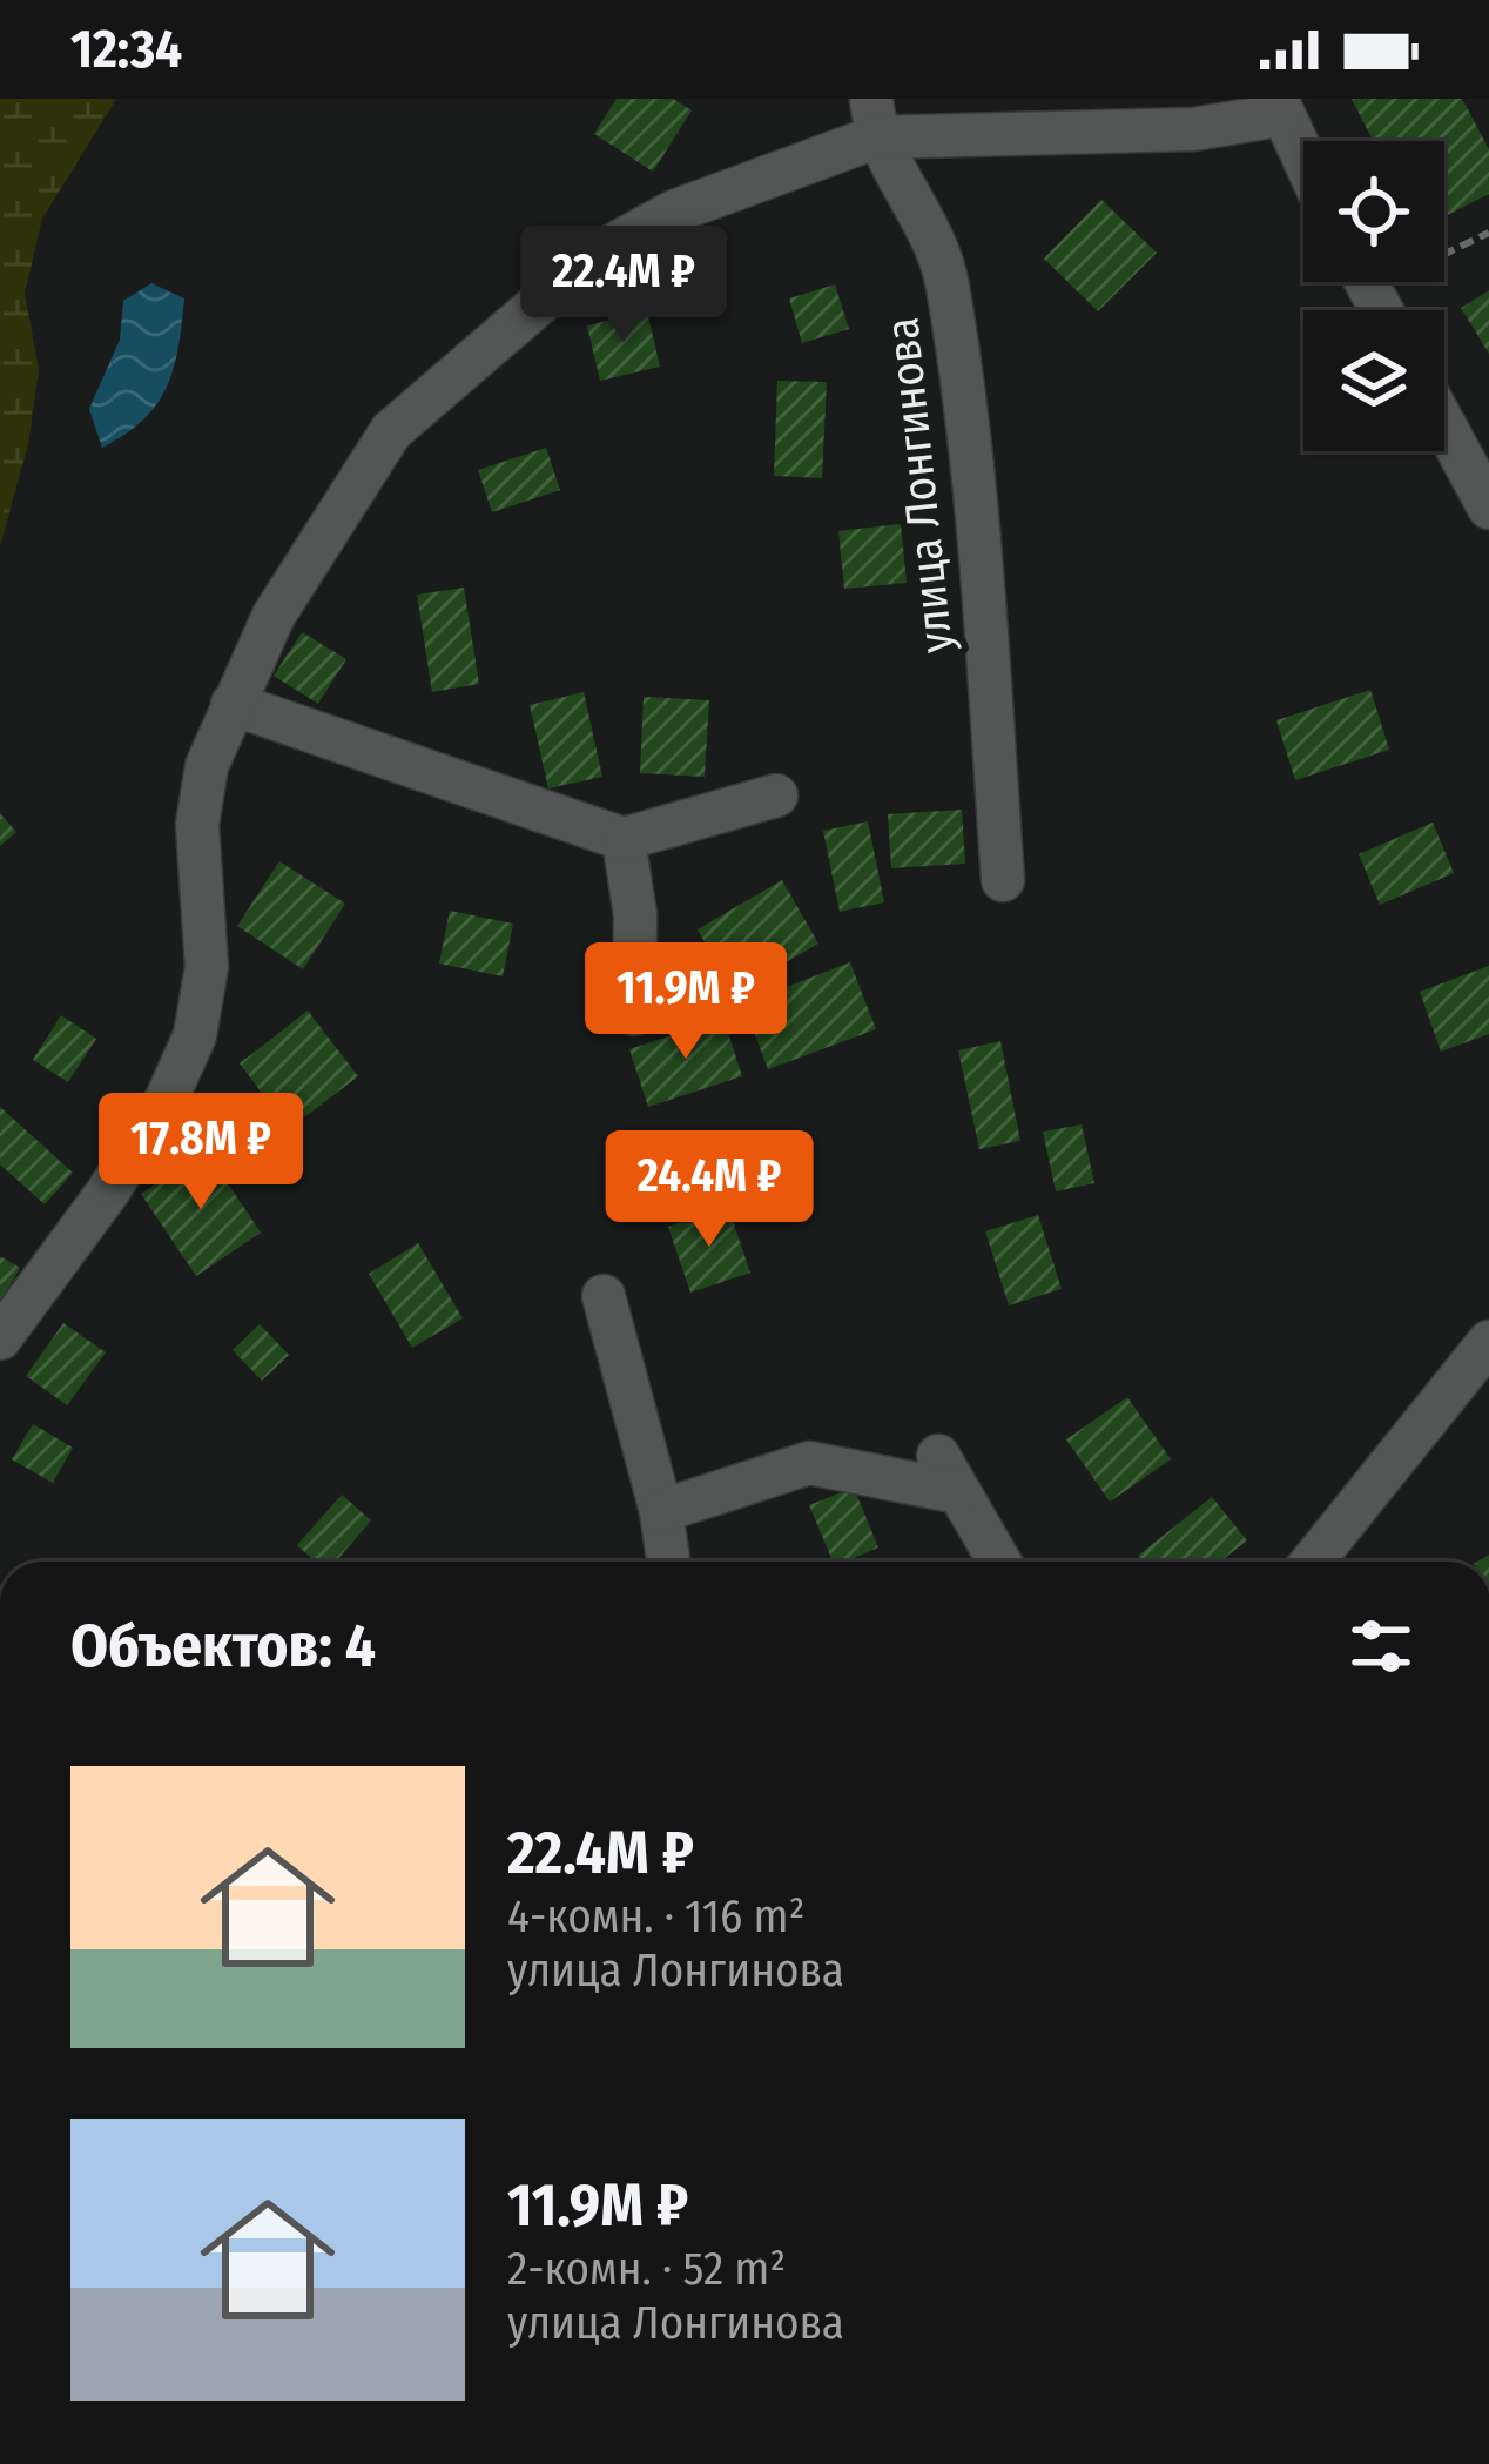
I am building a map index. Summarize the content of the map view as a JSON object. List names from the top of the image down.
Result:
{
  "streets": {
    "street": ["улица Лонгинова"]
  },
  "page": {
    "status": "12:34",
    "price": [
      "22.4M ₽",
      "11.9M ₽",
      "17.8M ₽",
      "24.4M ₽"
    ],
    "heading": "Объектов: 4",
    "list": [
      {
        "name": "22.4M ₽",
        "note": "4-комн. · 116 m² · улица Лонгинова"
      },
      {
        "name": "11.9M ₽",
        "note": "2-комн. · 52 m² · улица Лонгинова"
      }
    ]
  }
}
